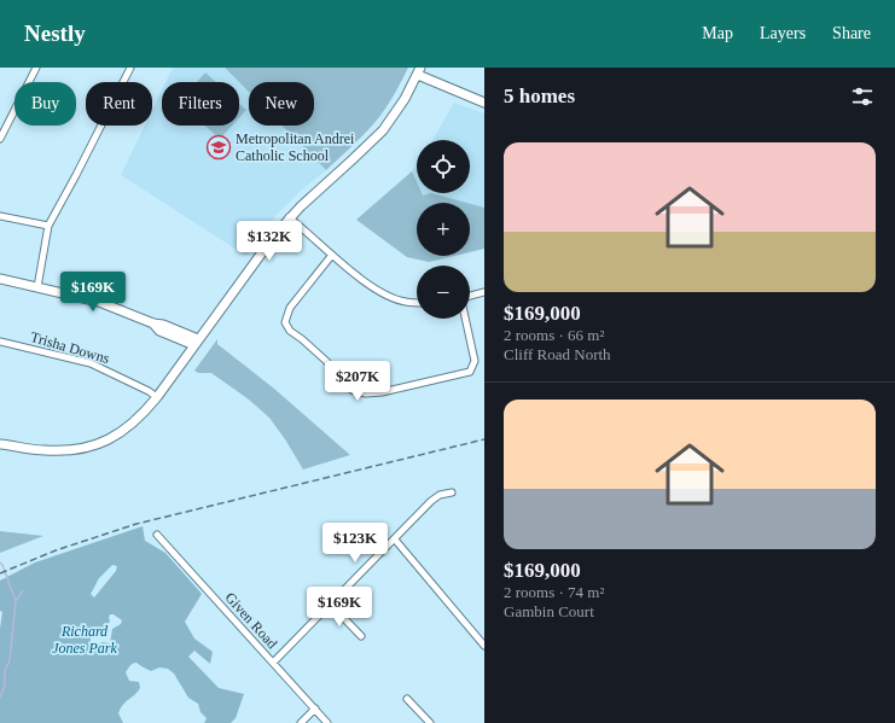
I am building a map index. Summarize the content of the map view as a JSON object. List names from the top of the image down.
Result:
{
  "streets": {
    "street": ["Trisha Downs", "Given Road"]
  },
  "parks": ["Richard Jones Park"],
  "places": {
    "school or university": ["Metropolitan Andrei Catholic School"]
  },
  "page": {
    "header": "Nestly",
    "nav": ["Map", "Layers", "Share"],
    "heading": "5 homes",
    "chip": [
      "Buy",
      "Rent",
      "Filters",
      "New"
    ],
    "list": [
      {
        "name": "$169,000",
        "note": "2 rooms · 66 m² · Cliff Road North"
      },
      {
        "name": "$169,000",
        "note": "2 rooms · 74 m² · Gambin Court"
      }
    ],
    "map_buttons": ["+", "−"],
    "price": [
      "$132K",
      "$169K",
      "$207K",
      "$123K",
      "$169K"
    ]
  }
}
